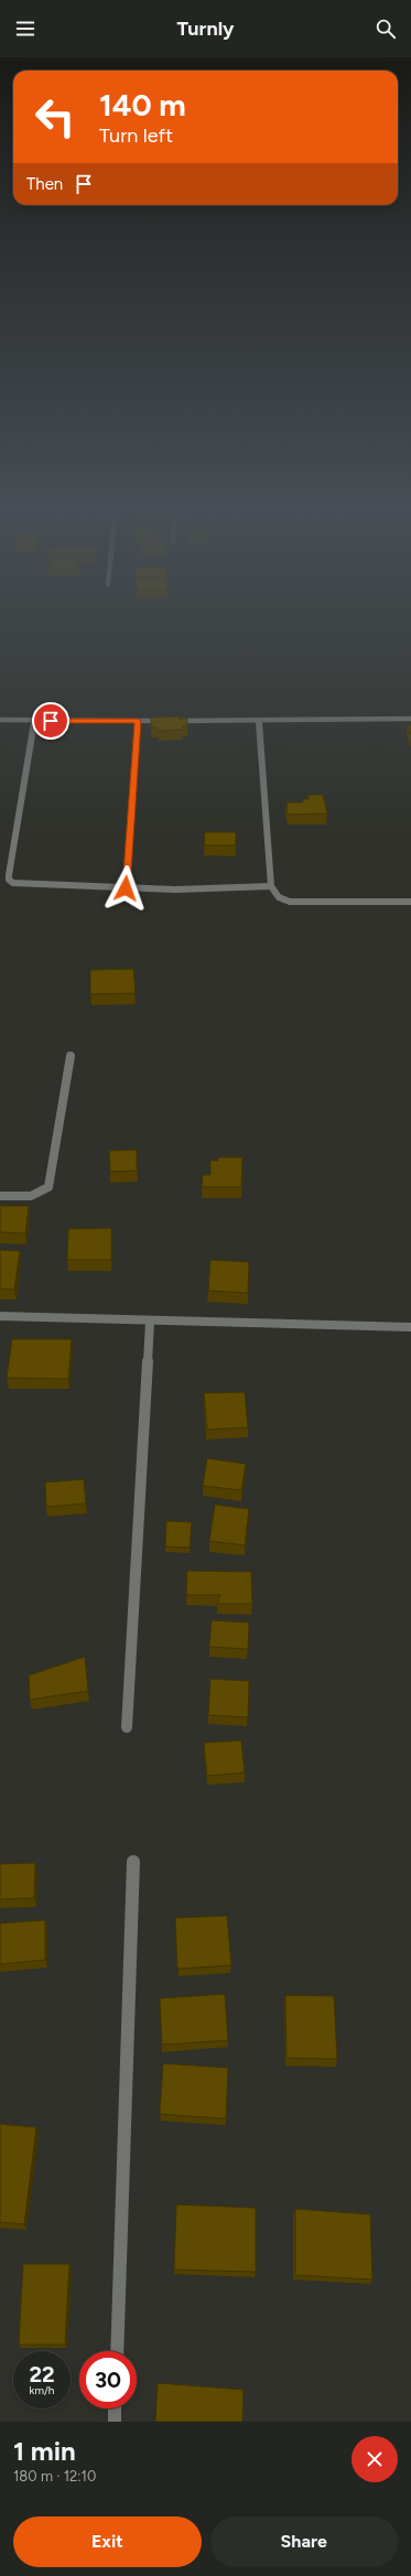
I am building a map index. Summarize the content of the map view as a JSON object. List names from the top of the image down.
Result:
{
  "page": {
    "header": "Turnly",
    "turn": ["140 m", "Turn left"],
    "then": "Then",
    "speed": "22 km/h",
    "limit": "30",
    "heading": ["1 min", "180 m · 12:10"],
    "buttons": ["Exit", "Share"]
  }
}
